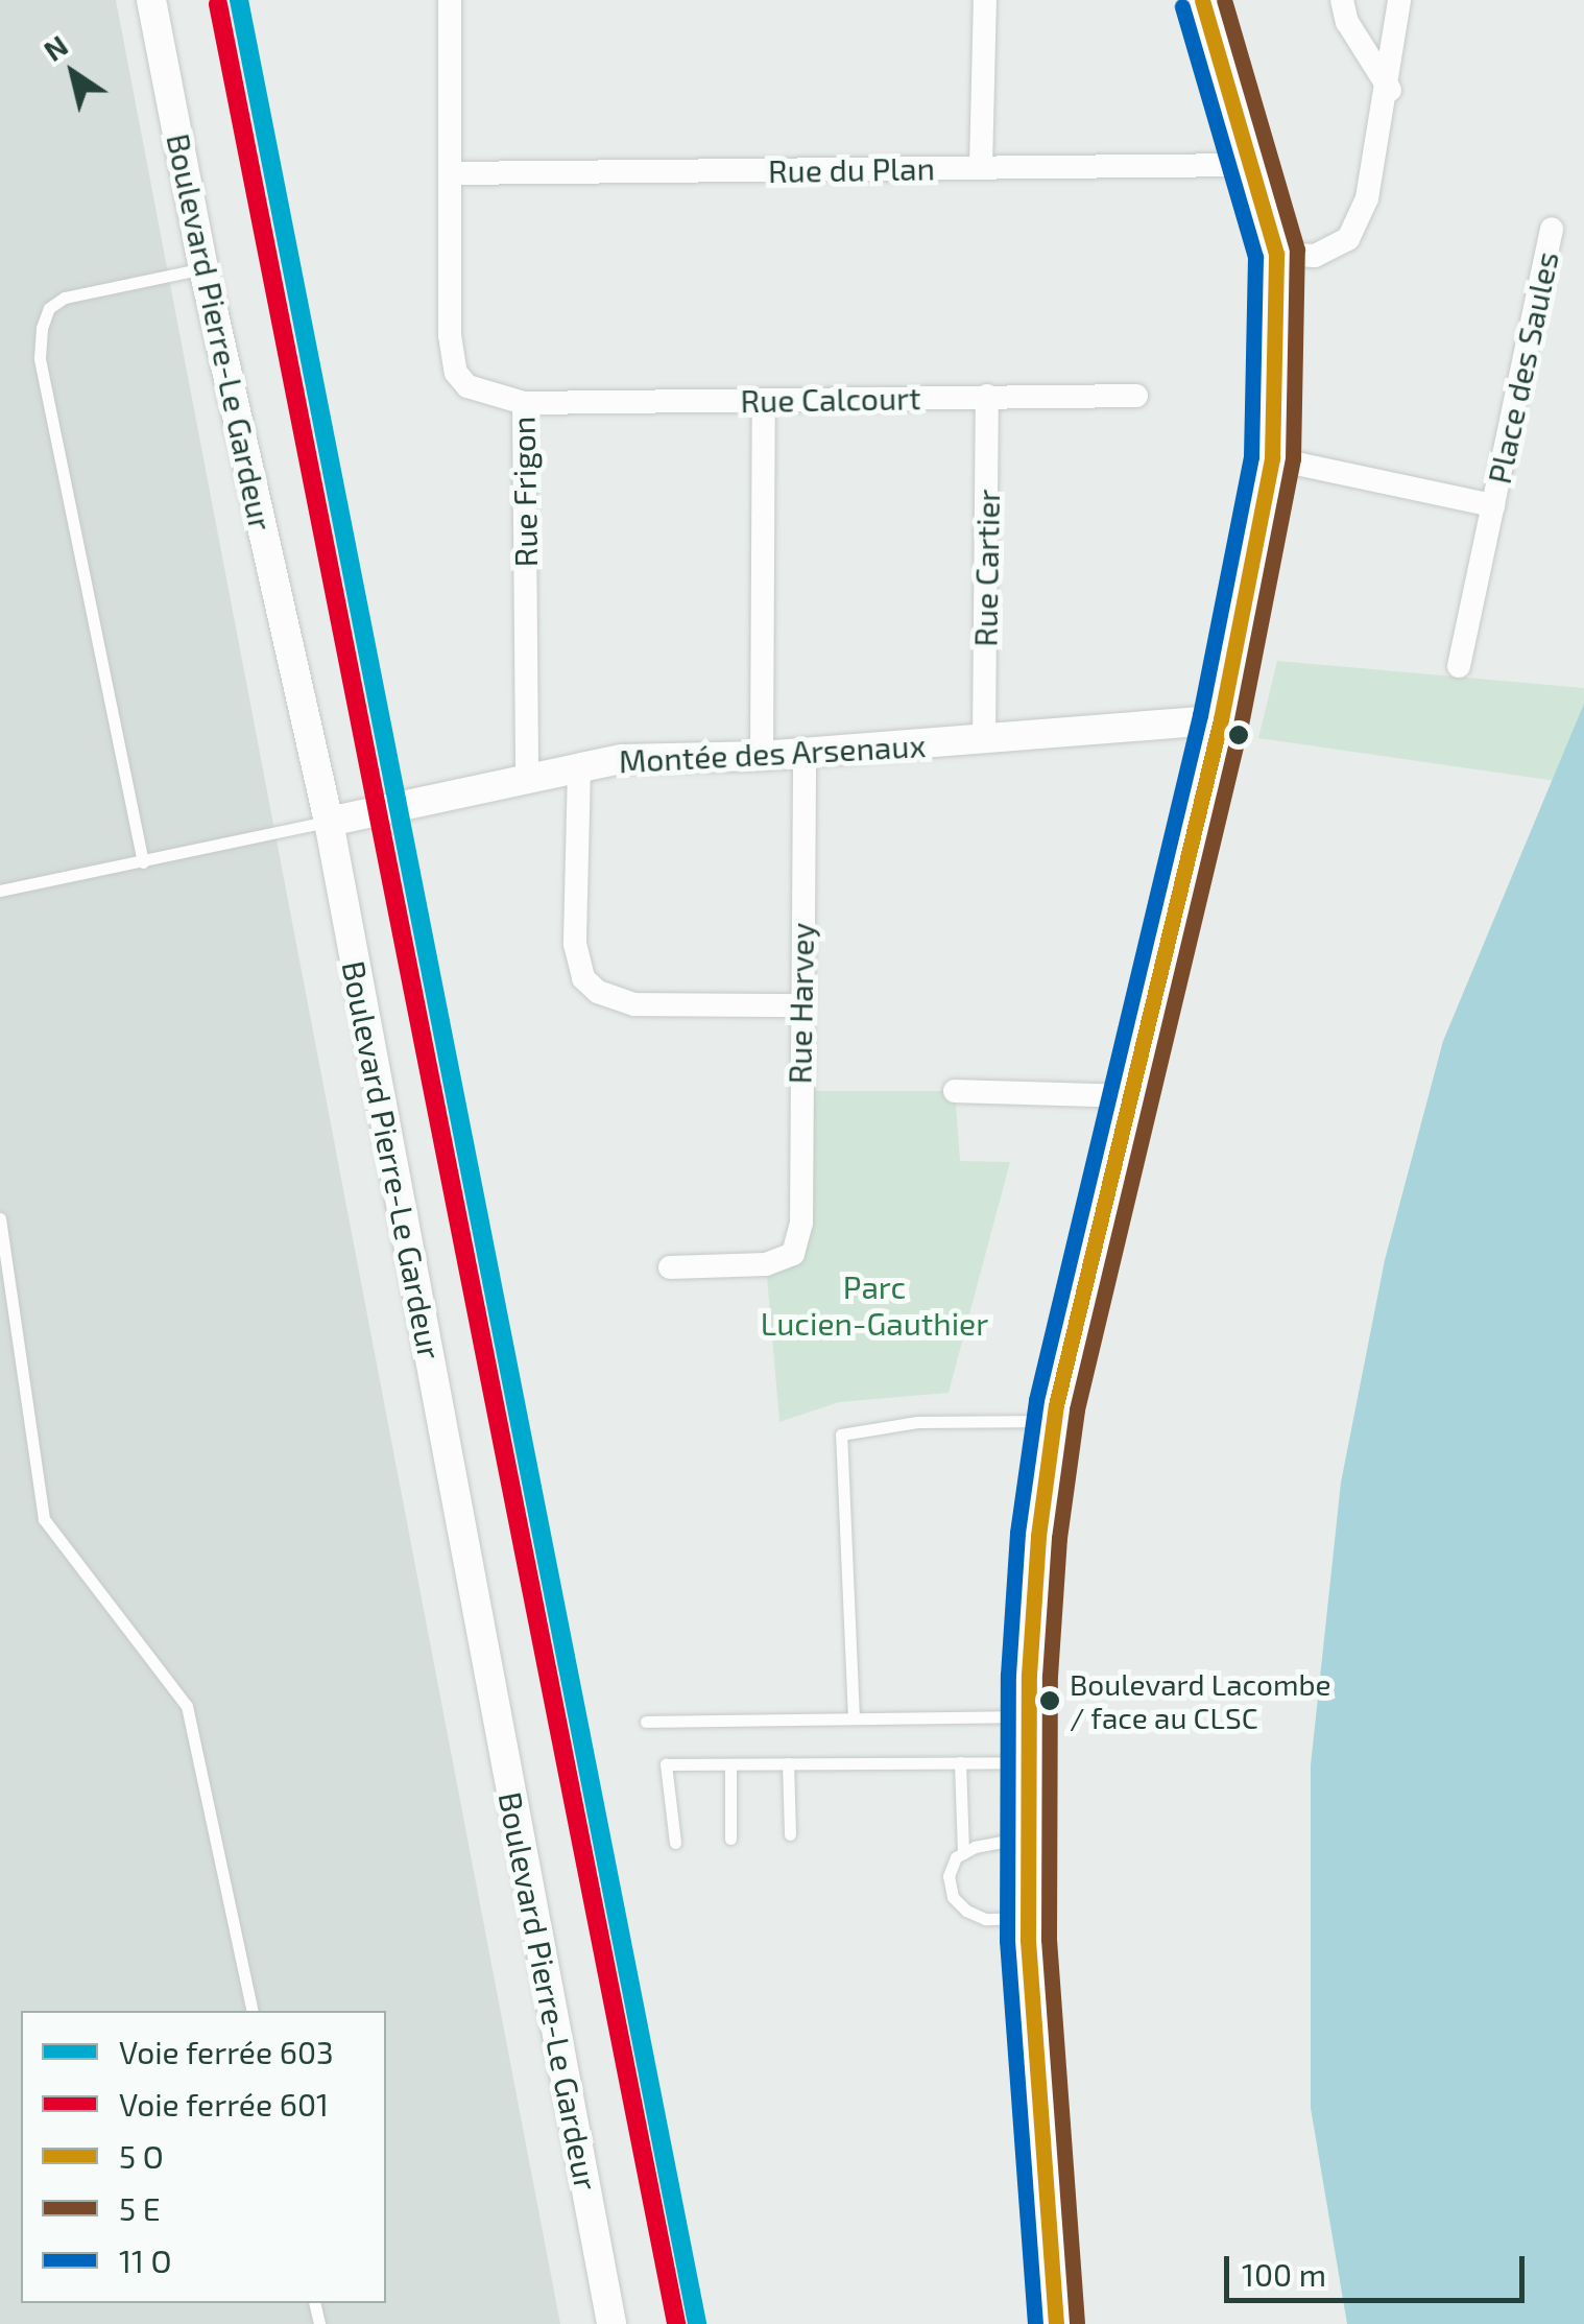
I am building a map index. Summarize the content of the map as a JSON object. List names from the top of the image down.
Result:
{
  "streets": {
    "street": [
      "Rue du Plan",
      "Boulevard Pierre-Le Gardeur",
      "Place des Saules",
      "Rue Calcourt",
      "Rue Frigon",
      "Rue Cartier",
      "Montée des Arsenaux",
      "Rue Harvey"
    ]
  },
  "crossings": [
    ["Rue du Plan", "Rue Frigon"],
    ["Boulevard Pierre-Le Gardeur", "Montée des Arsenaux"],
    ["Rue Calcourt", "Rue Frigon"],
    ["Rue Calcourt", "Rue Cartier"],
    ["Rue Frigon", "Montée des Arsenaux"],
    ["Rue Cartier", "Montée des Arsenaux"],
    ["Montée des Arsenaux", "Rue Harvey"]
  ],
  "parks": ["Parc Lucien-Gauthier"],
  "places": ["Boulevard Lacombe / face au CLSC"],
  "lines": ["rail line 603", "rail line 601"],
  "legend": [
    "Voie ferrée 603",
    "Voie ferrée 601",
    "5 O",
    "5 E",
    "11 O"
  ],
  "scale_bar": "100 m",
  "north": "top left"
}
